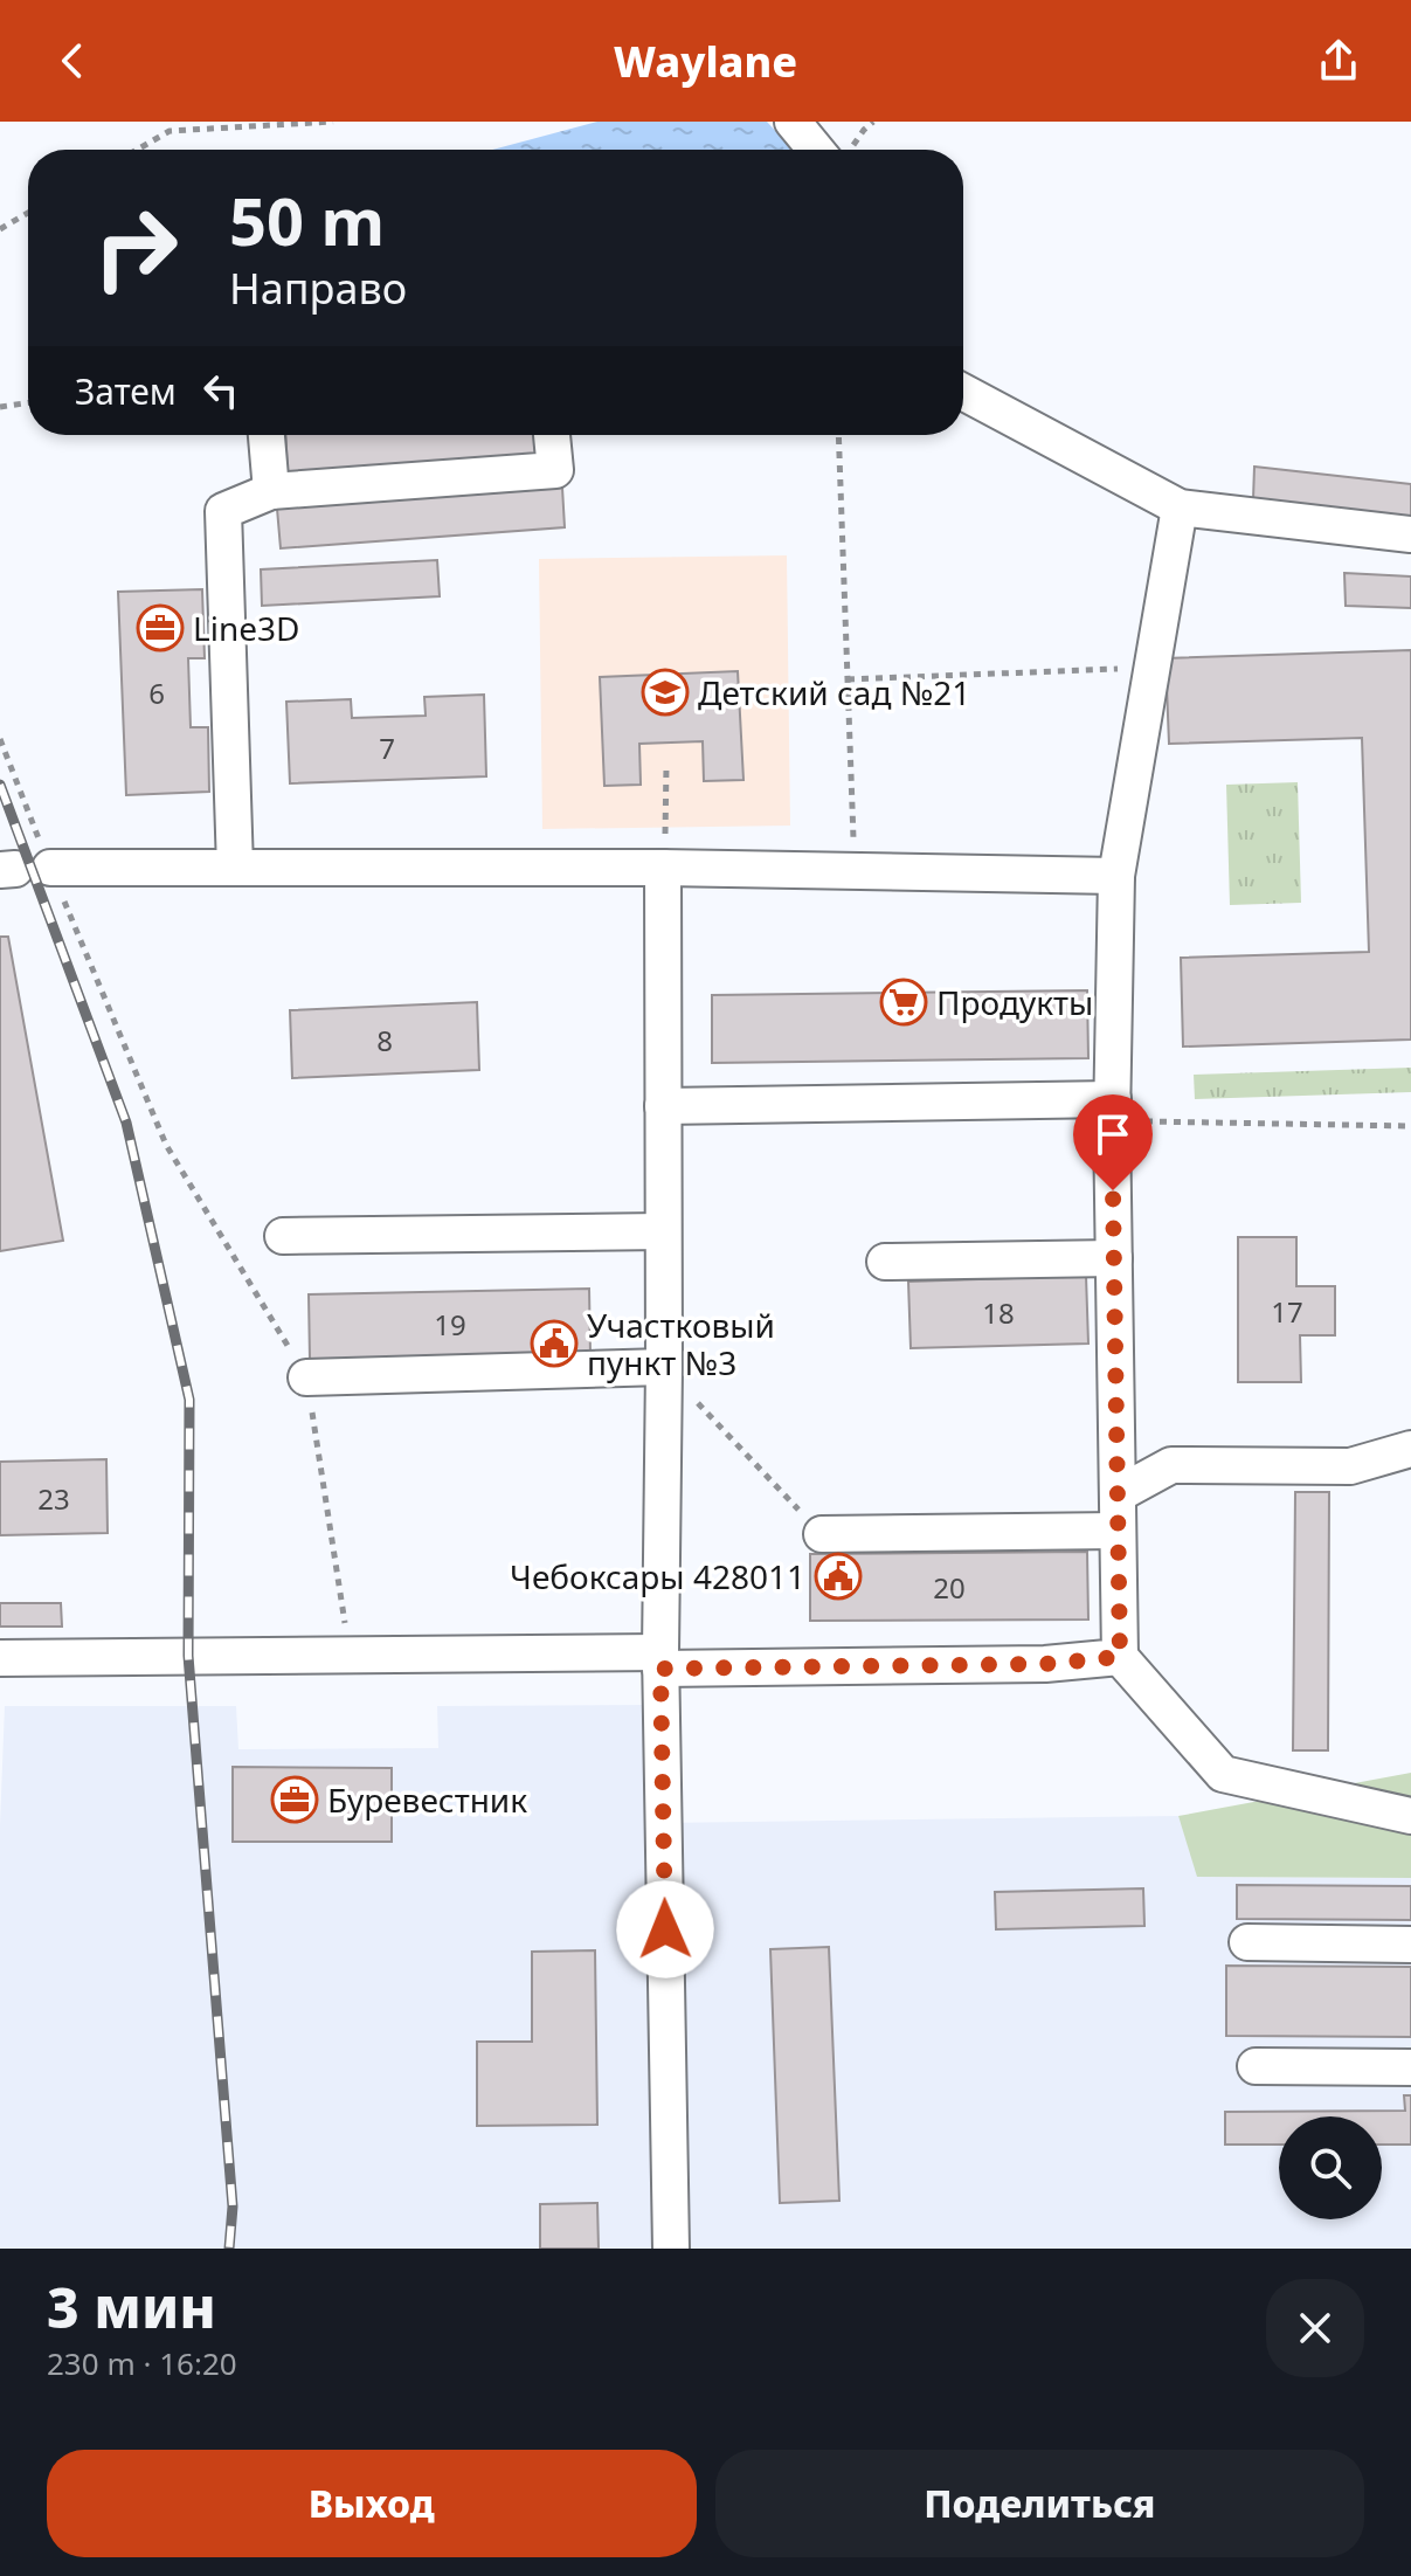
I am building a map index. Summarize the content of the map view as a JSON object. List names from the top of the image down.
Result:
{
  "places": {
    "office": ["Line3D", "Буревестник"],
    "school or university": ["Детский сад №21"],
    "supermarket": ["Продукты"],
    "public building": ["Участковый пункт №3", "Чебоксары 428011"]
  },
  "house_numbers": [
    "6",
    "7",
    "8",
    "17",
    "18",
    "19",
    "23",
    "20"
  ],
  "page": {
    "header": "Waylane",
    "turn": ["50 m", "Направо"],
    "then": "Затем",
    "heading": ["3 мин", "230 m · 16:20"],
    "buttons": ["Выход", "Поделиться"]
  }
}
